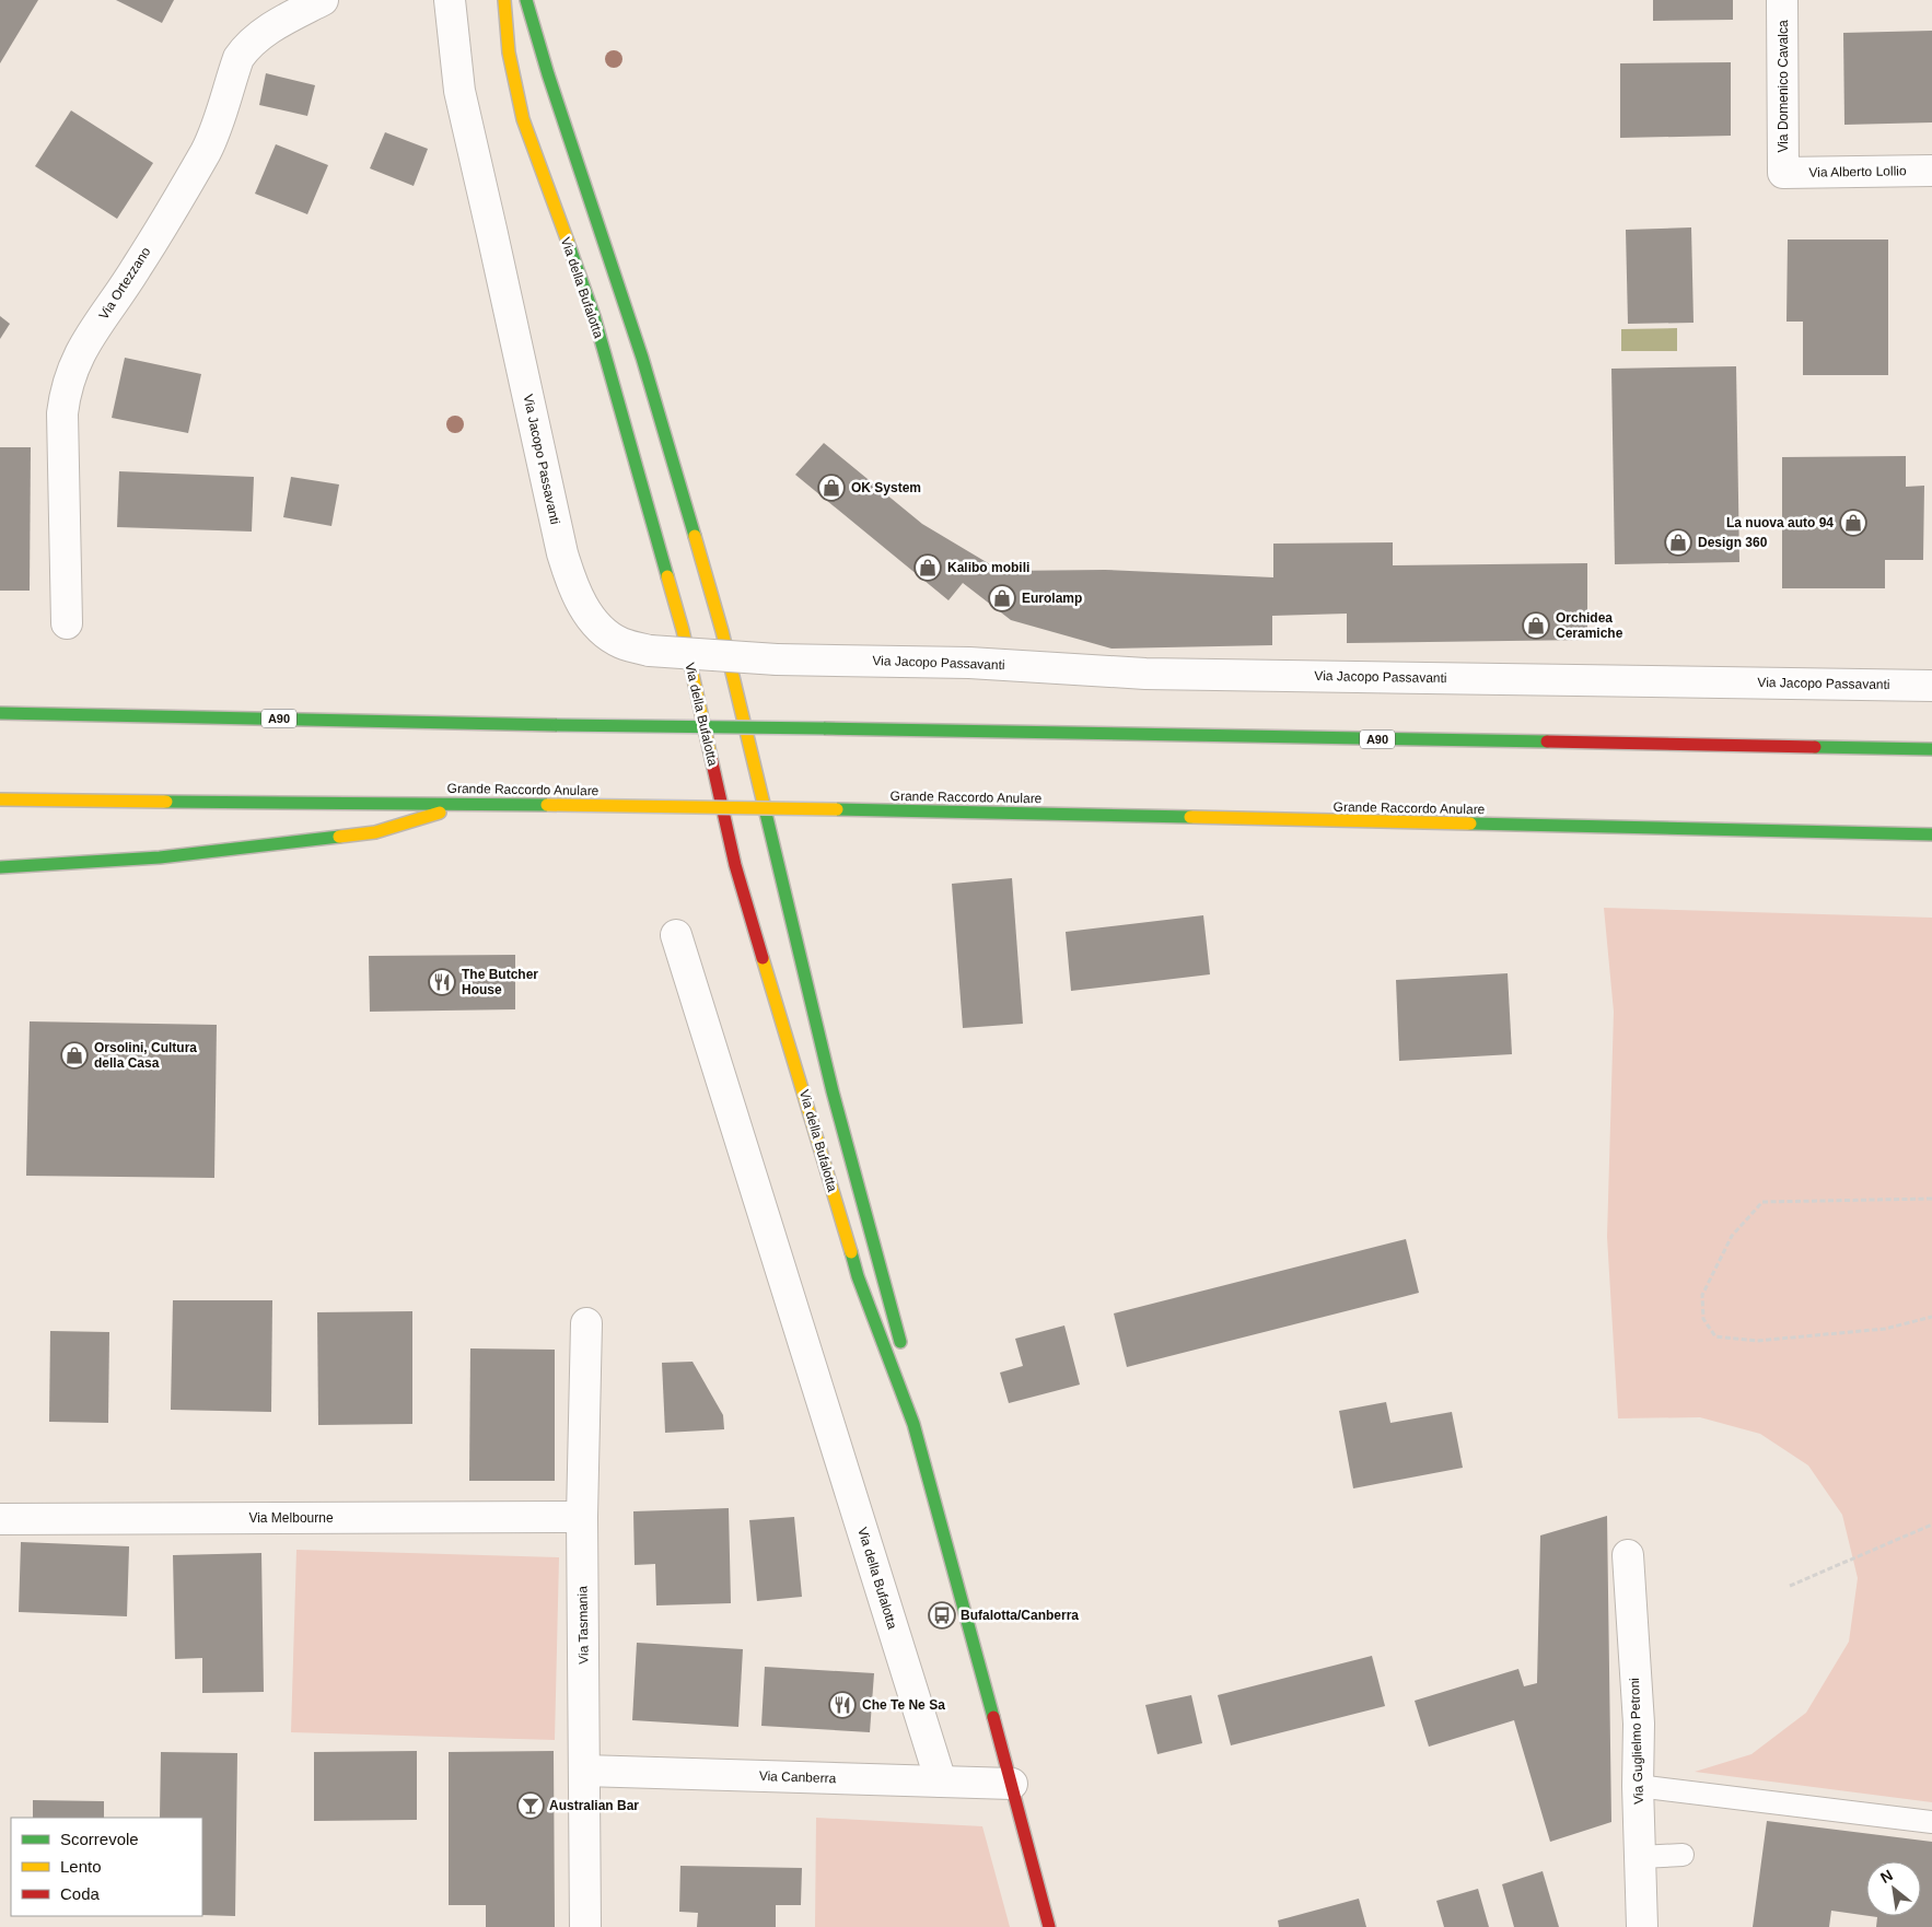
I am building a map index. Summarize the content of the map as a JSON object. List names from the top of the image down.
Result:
{
  "streets": {
    "main road": ["Via della Bufalotta", "A90", "Grande Raccordo Anulare"],
    "street": [
      "Via Domenico Cavalca",
      "Via Alberto Lollio",
      "Via Ortezzano",
      "Via Jacopo Passavanti",
      "Via Melbourne",
      "Via Tasmania",
      "Via Guglielmo Petroni",
      "Via Canberra"
    ]
  },
  "crossings": [
    ["Via Domenico Cavalca", "Via Alberto Lollio"],
    ["Via della Bufalotta", "Via Canberra"],
    ["Via Melbourne", "Via Tasmania"],
    ["Via Tasmania", "Via Canberra"]
  ],
  "places": {
    "shop": [
      "OK System",
      "La nuova auto 94",
      "Design 360",
      "Kalibo mobili",
      "Eurolamp",
      "Orchidea Ceramiche",
      "Orsolini, Cultura della Casa"
    ],
    "restaurant": ["The Butcher House", "Che Te Ne Sa"],
    "bus stop": ["Bufalotta/Canberra"],
    "bar": ["Australian Bar"]
  },
  "legend": ["Scorrevole", "Lento", "Coda"],
  "north": "top left"
}
